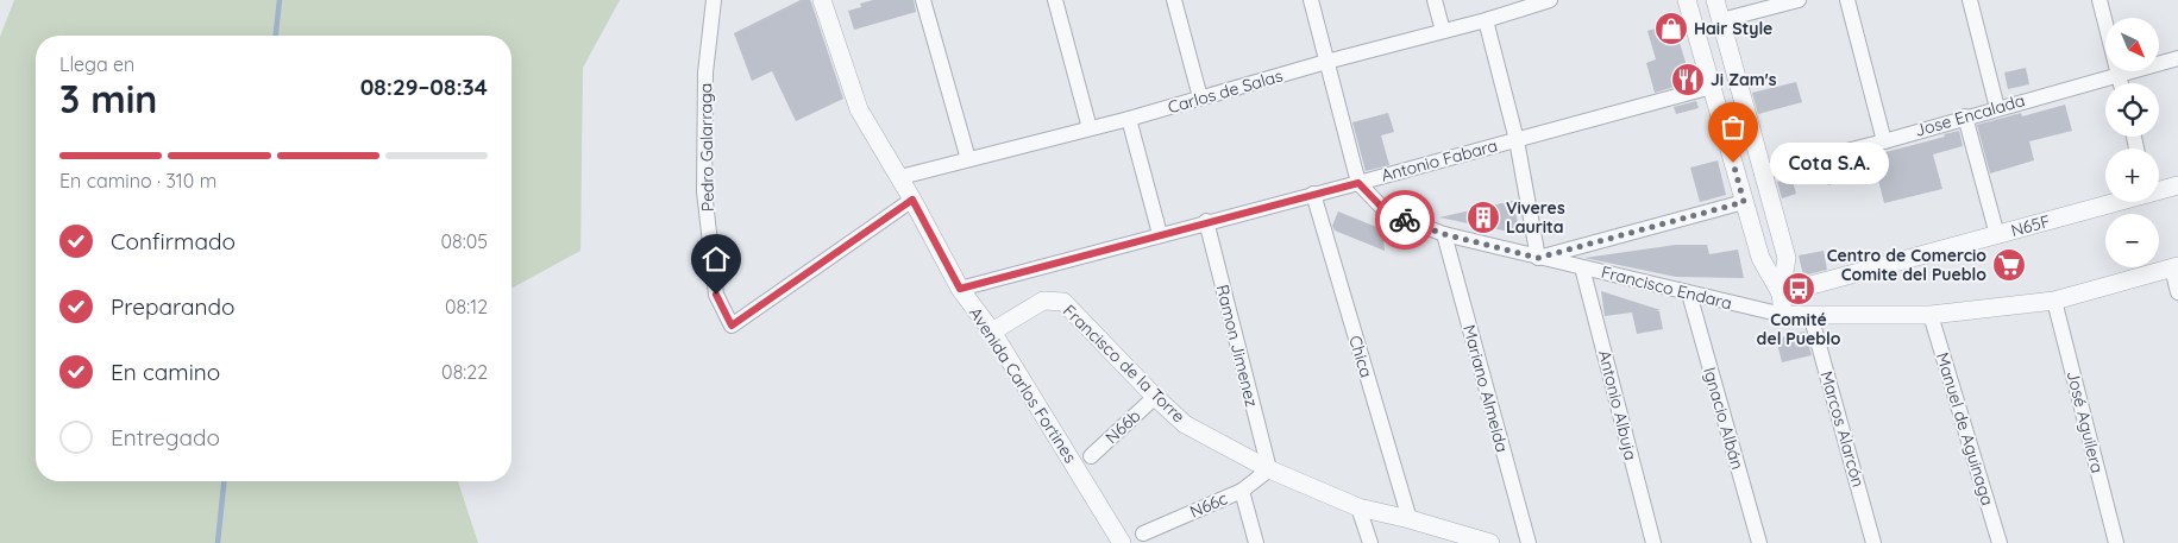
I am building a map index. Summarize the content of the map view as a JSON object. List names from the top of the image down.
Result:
{
  "streets": {
    "street": [
      "Carlos de Salas",
      "Jose Encalada",
      "Pedro Galarraga",
      "Antonio Fabara",
      "N65F",
      "Francisco Endara",
      "Ramon Jimenez",
      "Chica",
      "Francisco de la Torre",
      "Avenida Carlos Fortines",
      "Mariano Almeida",
      "Antonio Albuja",
      "Ignacio Albán",
      "José Aguilera",
      "N66b",
      "Marcos Alarcón",
      "Manuel de Aguinaga",
      "N66c"
    ]
  },
  "crossings": [
    ["Carlos de Salas", "Francisco Endara"],
    ["Carlos de Salas", "Avenida Carlos Fortines"],
    ["Pedro Galarraga", "Avenida Carlos Fortines"],
    ["Antonio Fabara", "Francisco Endara"],
    ["Antonio Fabara", "Ramon Jimenez"],
    ["Antonio Fabara", "Chica"],
    ["Antonio Fabara", "Avenida Carlos Fortines"],
    ["Francisco Endara", "Mariano Almeida"],
    ["Francisco Endara", "Antonio Albuja"],
    ["Francisco Endara", "Ignacio Albán"],
    ["Francisco Endara", "José Aguilera"],
    ["Francisco Endara", "Marcos Alarcón"],
    ["Francisco Endara", "Manuel de Aguinaga"],
    ["Ramon Jimenez", "Francisco de la Torre"],
    ["Ramon Jimenez", "N66c"],
    ["Chica", "Francisco de la Torre"],
    ["Francisco de la Torre", "Avenida Carlos Fortines"],
    ["Francisco de la Torre", "N66b"],
    ["Francisco de la Torre", "N66c"]
  ],
  "places": {
    "shop": ["Hair Style"],
    "restaurant": ["Ji Zam's"],
    "other": ["Cota S.A."],
    "building": ["Viveres Laurita"],
    "supermarket": ["Centro de Comercio Comite del Pueblo"],
    "bus stop": ["Comité del Pueblo"]
  },
  "north": "bottom right",
  "page": {
    "map_buttons": ["+", "−"],
    "heading": ["3 min", "Llega en", "08:29–08:34"],
    "bar": "En camino · 310 m",
    "bubble": "Cota S.A.",
    "list": [
      ["Confirmado", "08:05"],
      ["Preparando", "08:12"],
      ["En camino", "08:22"],
      "Entregado"
    ]
  }
}
